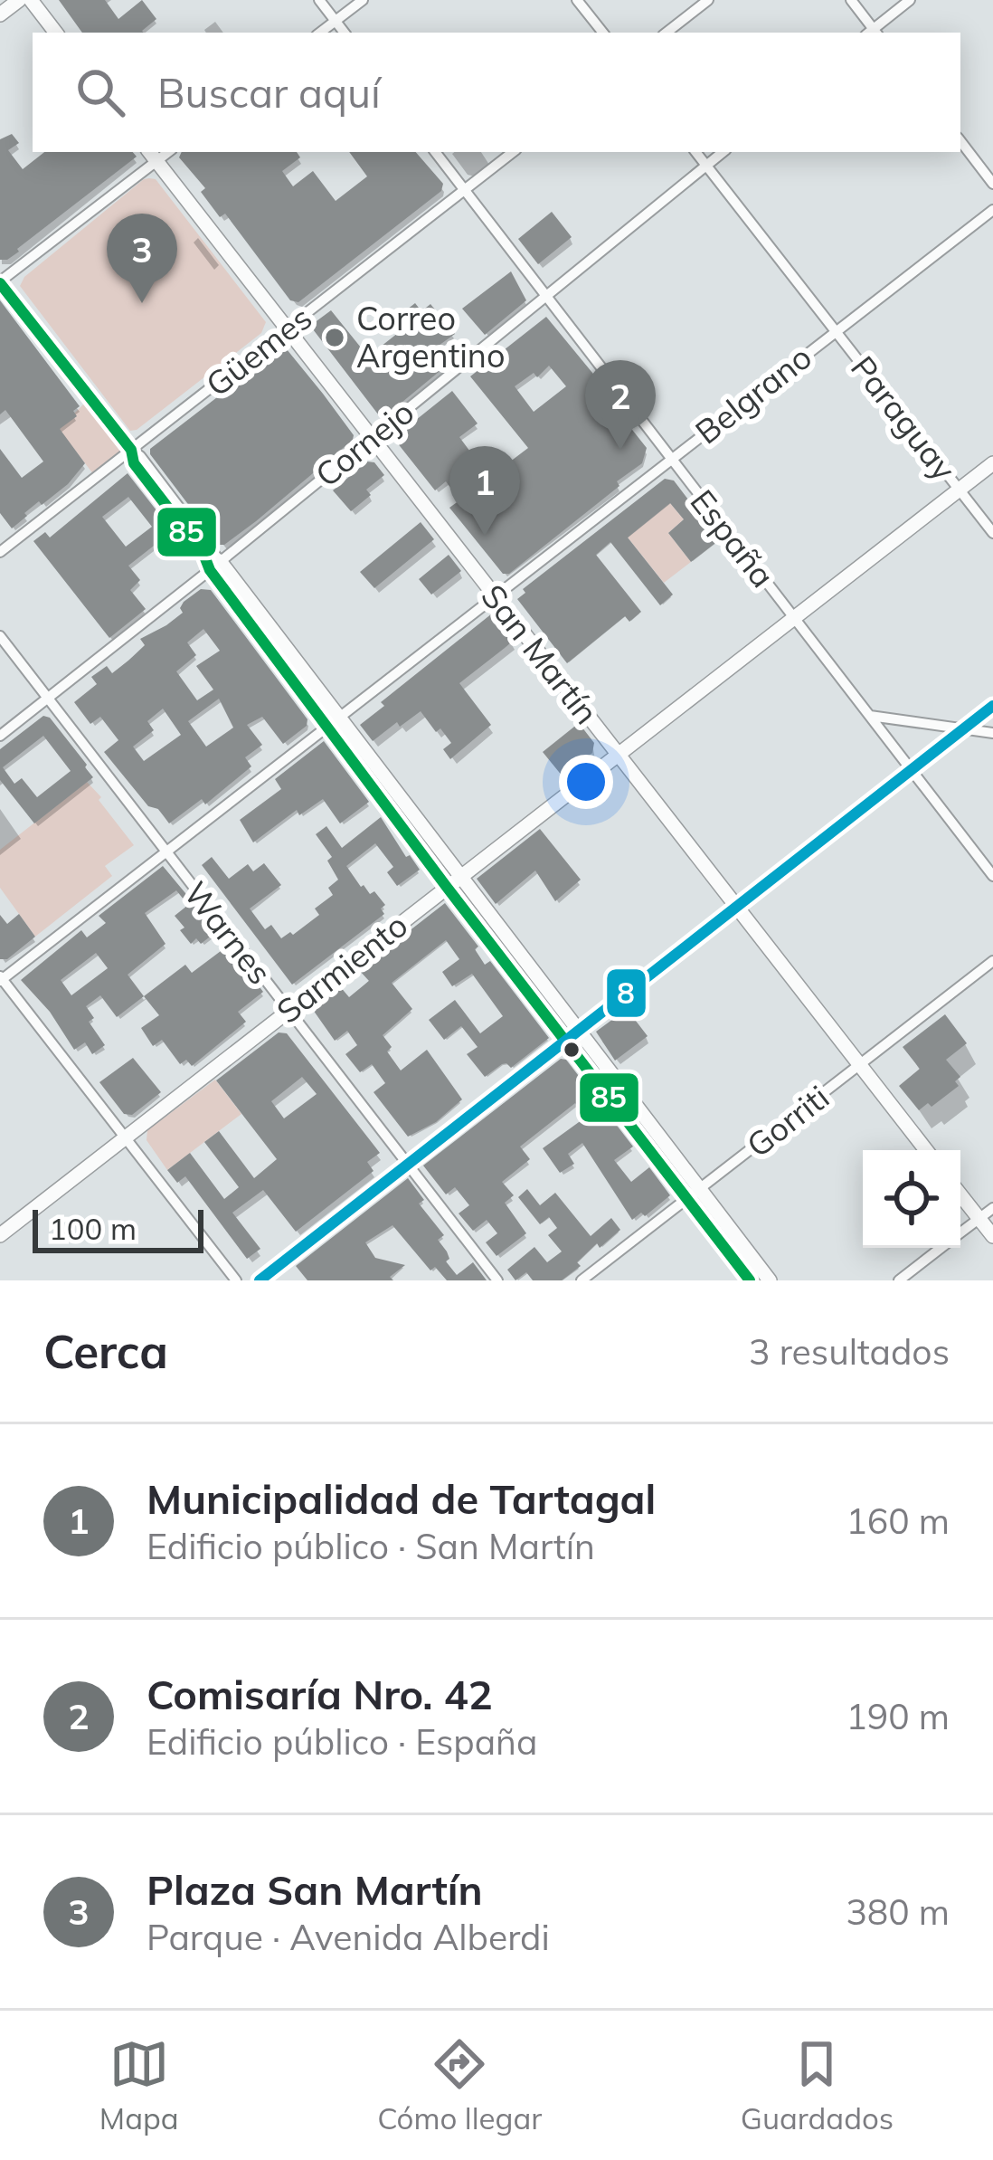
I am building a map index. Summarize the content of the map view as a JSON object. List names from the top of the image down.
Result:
{
  "streets": {
    "street": [
      "Güemes",
      "Belgrano",
      "Paraguay",
      "Cornejo",
      "España",
      "San Martín",
      "Warnes",
      "Sarmiento",
      "Gorriti"
    ]
  },
  "crossings": [
    ["Güemes", "España"],
    ["Güemes", "San Martín"],
    ["Belgrano", "Paraguay"],
    ["Belgrano", "España"],
    ["Belgrano", "San Martín"],
    ["Belgrano", "Warnes"],
    ["Paraguay", "Cornejo"],
    ["Paraguay", "Sarmiento"],
    ["Cornejo", "España"],
    ["Cornejo", "San Martín"],
    ["Cornejo", "Warnes"],
    ["España", "Sarmiento"],
    ["San Martín", "Sarmiento"],
    ["San Martín", "Gorriti"],
    ["Warnes", "Sarmiento"]
  ],
  "places": ["Correo Argentino"],
  "lines": ["transit line 85", "transit line 8"],
  "scale_bar": "100 m",
  "page": {
    "search": "Buscar aquí",
    "pins": ["3", "2", "1"],
    "scale": "100 m",
    "heading": ["Cerca", "3 resultados"],
    "list": [
      {
        "mark": "1",
        "name": "Municipalidad de Tartagal",
        "note": "Edificio público · San Martín",
        "value": "160 m"
      },
      {
        "mark": "2",
        "name": "Comisaría Nro. 42",
        "note": "Edificio público · España",
        "value": "190 m"
      },
      {
        "mark": "3",
        "name": "Plaza San Martín",
        "note": "Parque · Avenida Alberdi",
        "value": "380 m"
      }
    ],
    "nav": ["Mapa", "Cómo llegar", "Guardados"]
  }
}
